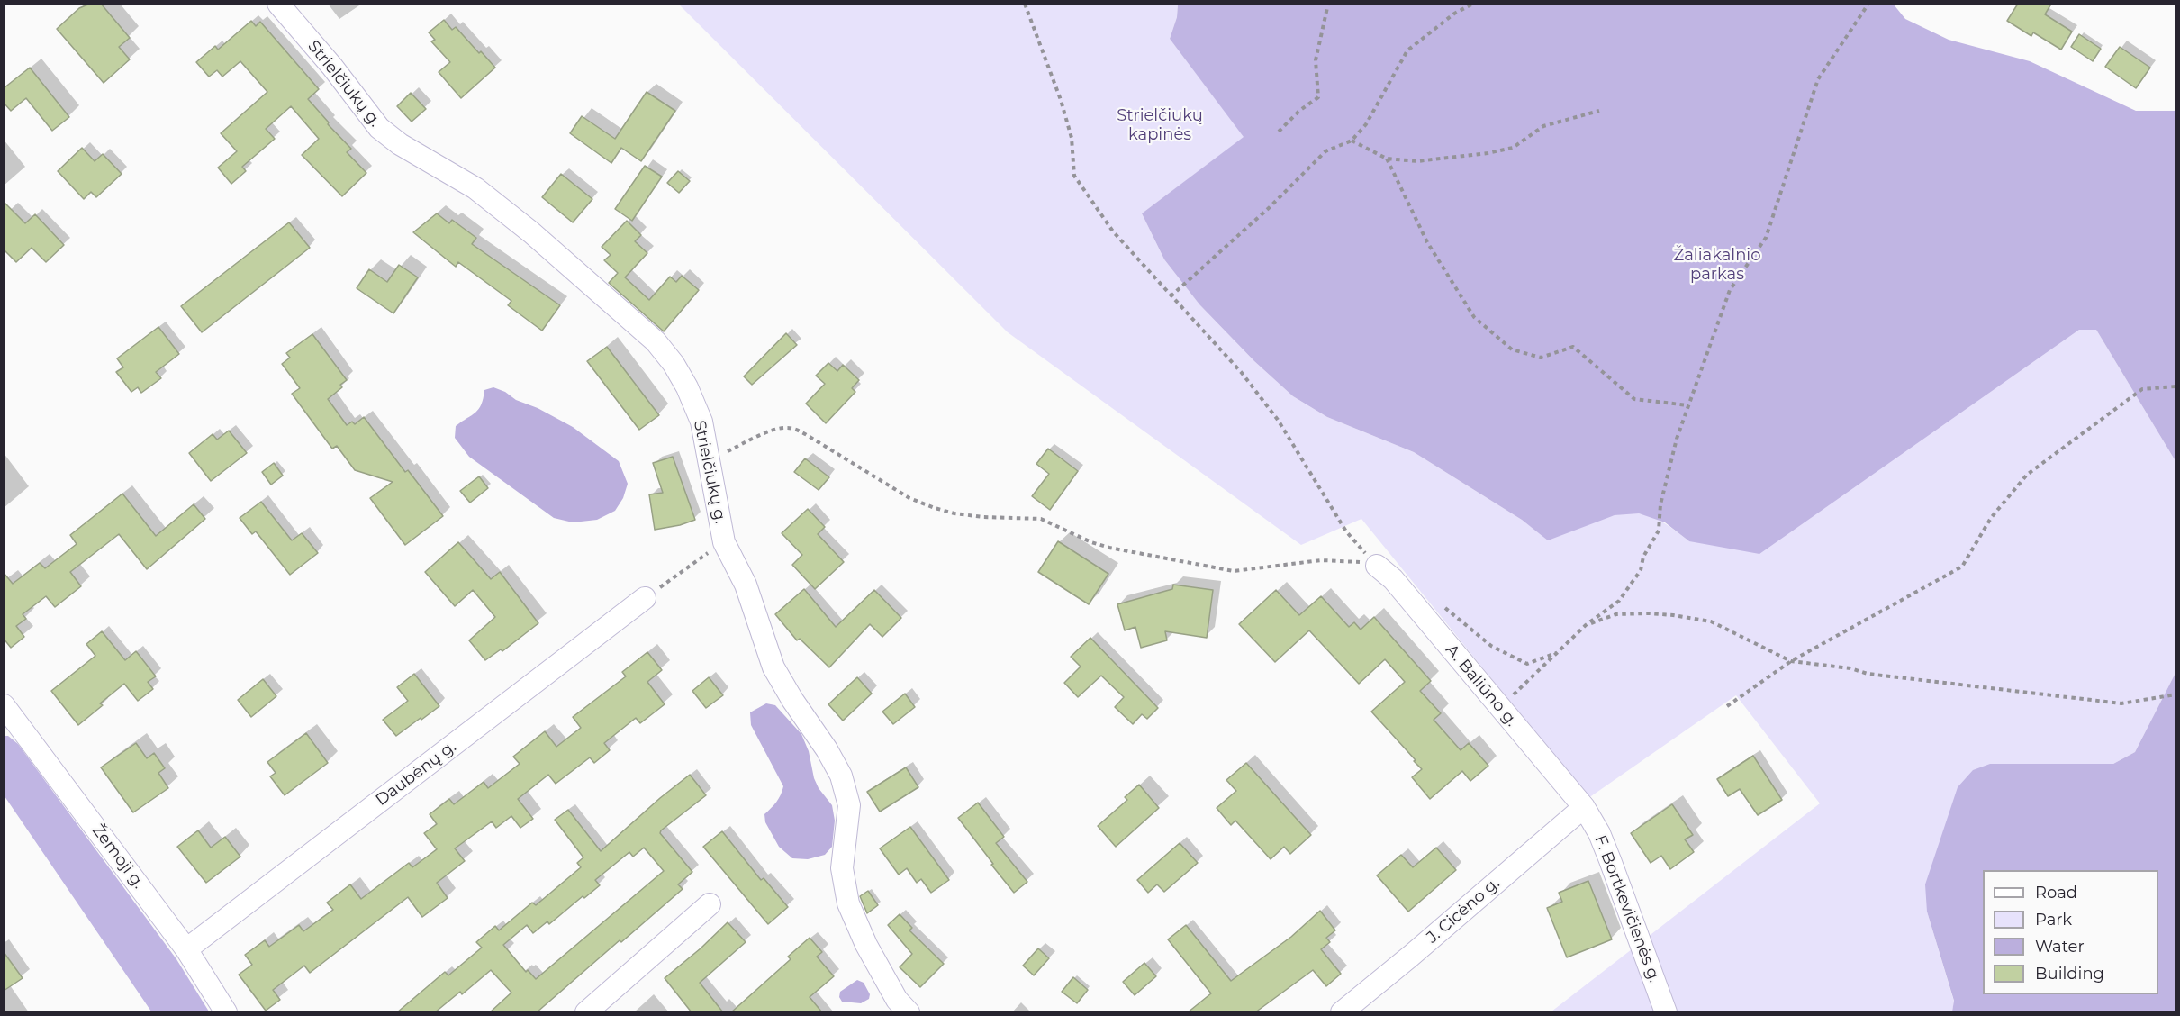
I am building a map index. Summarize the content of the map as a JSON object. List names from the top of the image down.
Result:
{
  "streets": {
    "street": [
      "Strielčiukų g.",
      "A. Baliūno g.",
      "Daubėnų g.",
      "Žemoji g.",
      "F. Bortkevičienės g.",
      "J. Cicėno g."
    ]
  },
  "crossings": [
    ["A. Baliūno g.", "F. Bortkevičienės g."],
    ["A. Baliūno g.", "J. Cicėno g."],
    ["Daubėnų g.", "Žemoji g."],
    ["F. Bortkevičienės g.", "J. Cicėno g."]
  ],
  "parks": ["Strielčiukų kapinės", "Žaliakalnio parkas"],
  "legend": [
    "Road",
    "Park",
    "Water",
    "Building"
  ]
}
